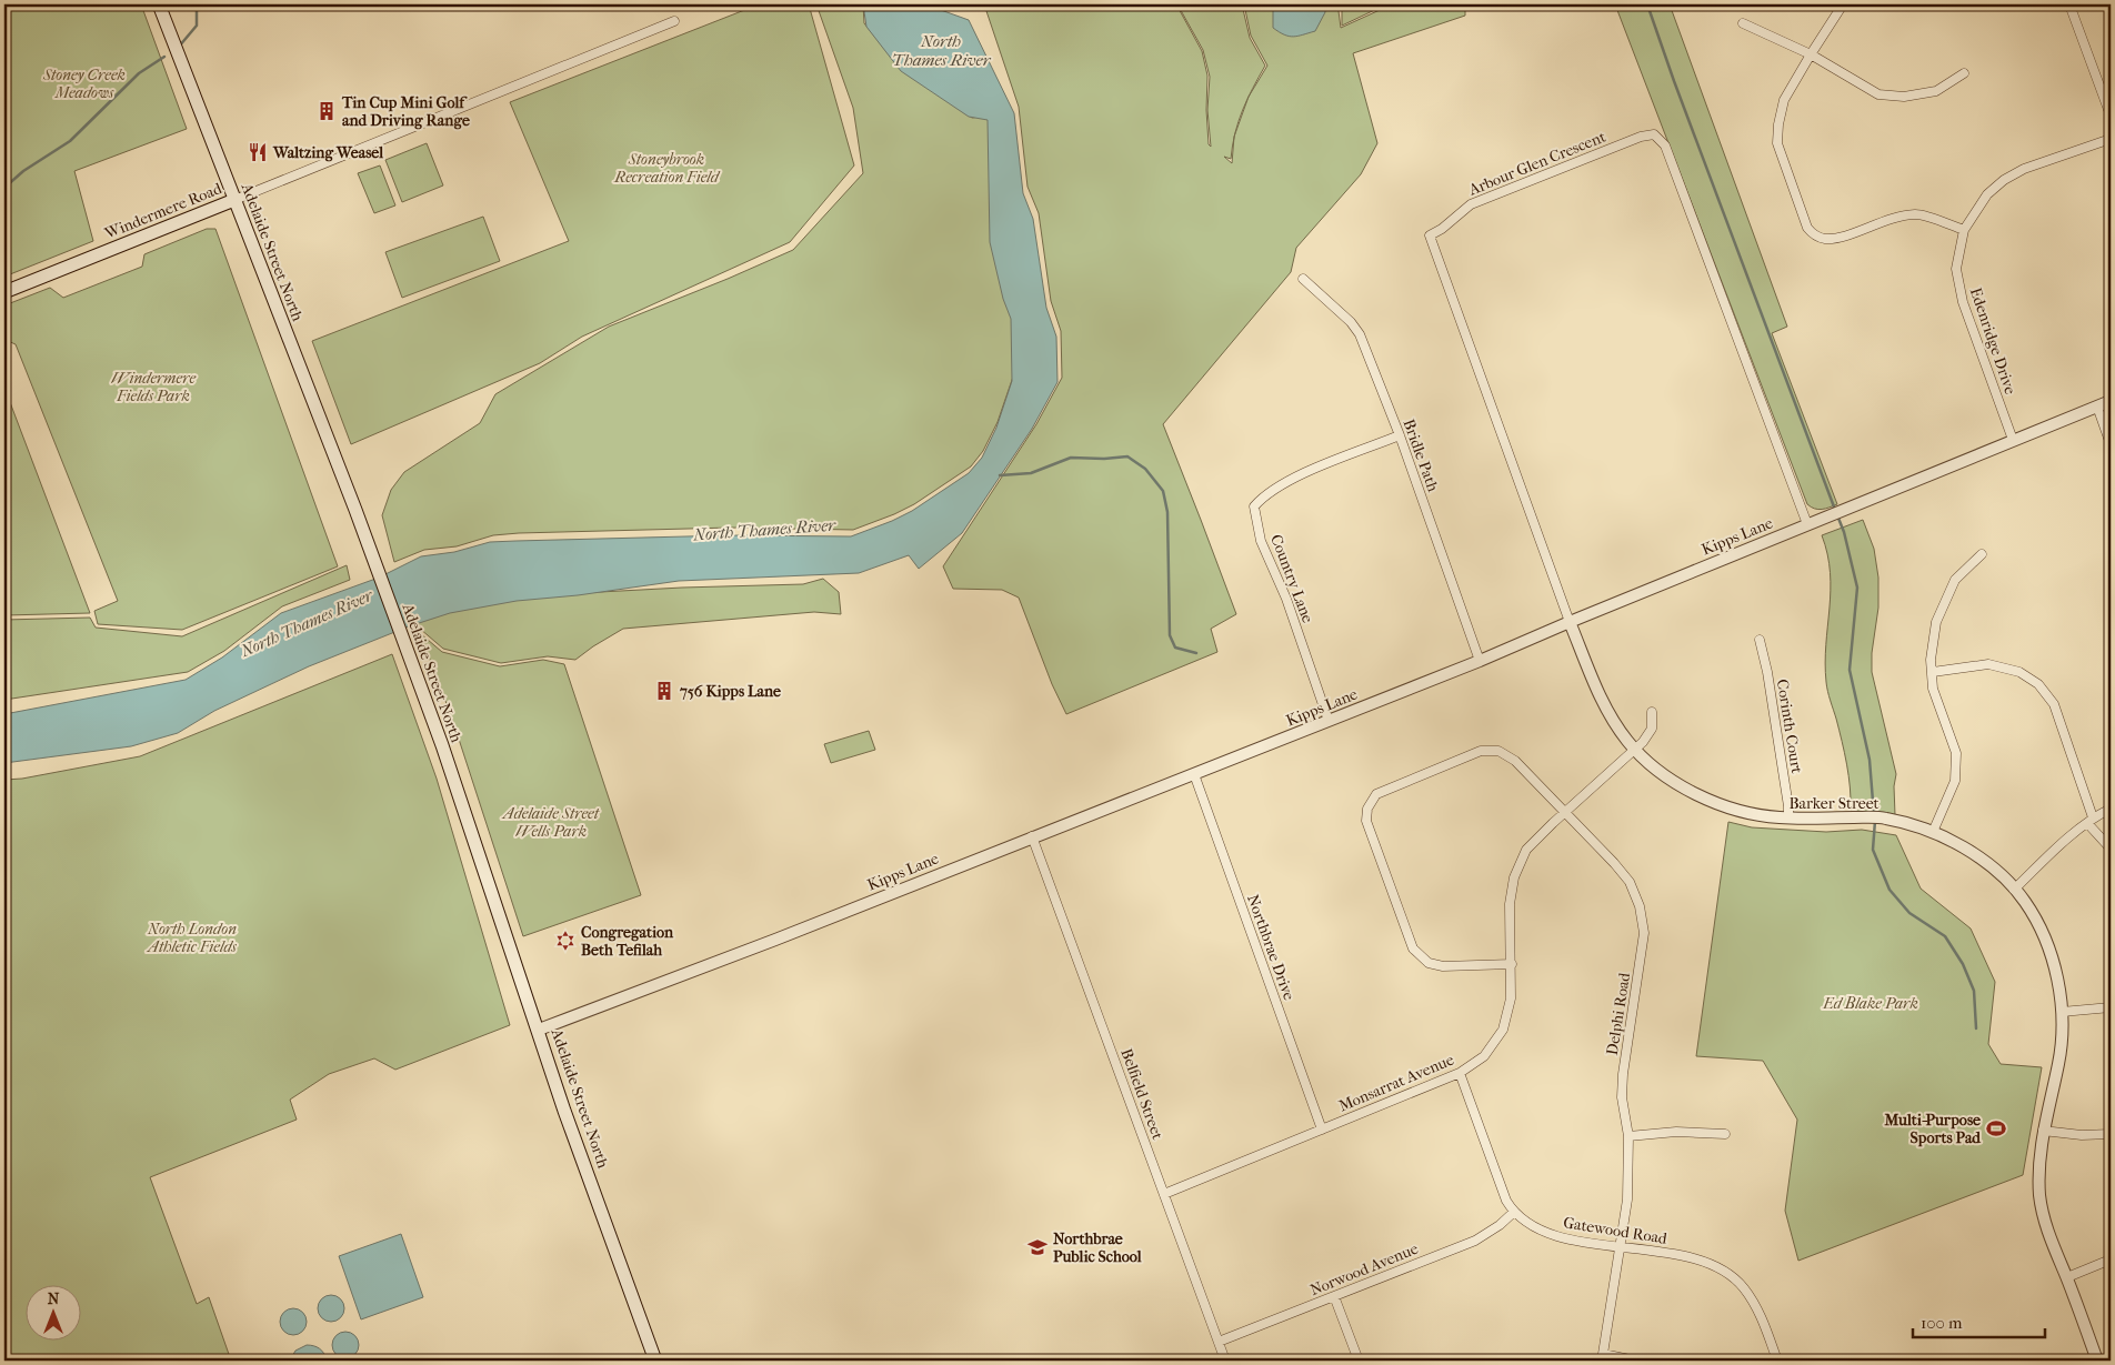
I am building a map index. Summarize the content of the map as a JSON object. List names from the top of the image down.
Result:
{
  "streets": {
    "main road": ["Windermere Road", "Adelaide Street North"],
    "street": [
      "Arbour Glen Crescent",
      "Edenridge Drive",
      "Bridle Path",
      "Kipps Lane",
      "Country Lane",
      "Corinth Court",
      "Barker Street",
      "Northbrae Drive",
      "Delphi Road",
      "Monsarrat Avenue",
      "Belfield Street",
      "Gatewood Road",
      "Norwood Avenue"
    ]
  },
  "crossings": [
    ["Arbour Glen Crescent", "Kipps Lane"],
    ["Arbour Glen Crescent", "Barker Street"],
    ["Windermere Road", "Adelaide Street North"],
    ["Adelaide Street North", "Kipps Lane"],
    ["Edenridge Drive", "Kipps Lane"],
    ["Bridle Path", "Kipps Lane"],
    ["Bridle Path", "Country Lane"],
    ["Kipps Lane", "Country Lane"],
    ["Kipps Lane", "Barker Street"],
    ["Kipps Lane", "Northbrae Drive"],
    ["Kipps Lane", "Belfield Street"],
    ["Corinth Court", "Barker Street"],
    ["Barker Street", "Monsarrat Avenue"],
    ["Northbrae Drive", "Monsarrat Avenue"],
    ["Delphi Road", "Monsarrat Avenue"],
    ["Delphi Road", "Gatewood Road"],
    ["Monsarrat Avenue", "Belfield Street"],
    ["Belfield Street", "Norwood Avenue"],
    ["Gatewood Road", "Norwood Avenue"]
  ],
  "water": ["North Thames River"],
  "parks": [
    "Stoney Creek Meadows",
    "Stoneybrook Recreation Field",
    "Windermere Fields Park",
    "Adelaide Street Wells Park",
    "North London Athletic Fields",
    "Ed Blake Park"
  ],
  "places": {
    "building": ["Tin Cup Mini Golf and Driving Range", "756 Kipps Lane"],
    "restaurant": ["Waltzing Weasel"],
    "synagogue": ["Congregation Beth Tefilah"],
    "sports": ["Multi-Purpose Sports Pad"],
    "school or university": ["Northbrae Public School"]
  },
  "scale_bar": "100 m",
  "north": "top"
}
